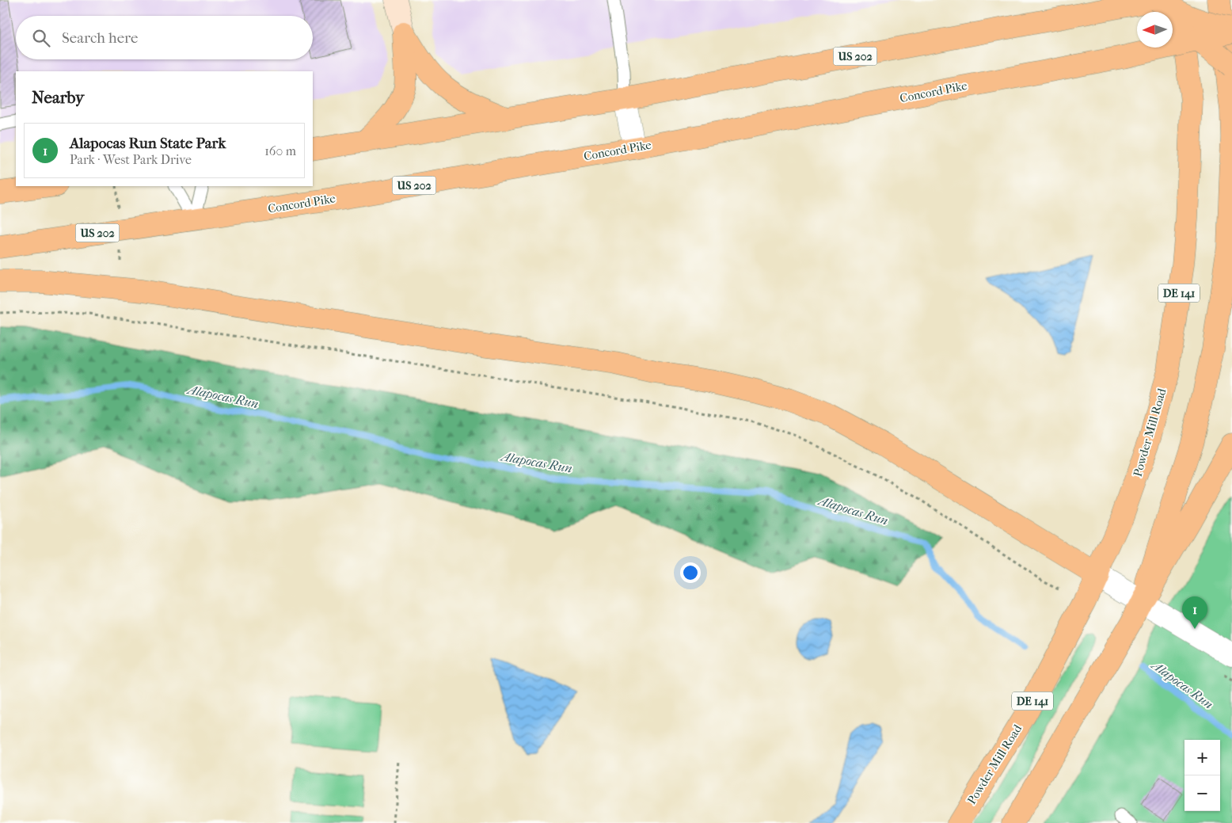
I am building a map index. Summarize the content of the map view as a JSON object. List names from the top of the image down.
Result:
{
  "streets": {
    "main road": [
      "US 202",
      "Concord Pike",
      "DE 141",
      "Powder Mill Road"
    ]
  },
  "water": ["Alapocas Run"],
  "north": "left",
  "page": {
    "search": "Search here",
    "heading": "Nearby",
    "list": [
      {
        "mark": "1",
        "name": "Alapocas Run State Park",
        "note": "Park · West Park Drive",
        "value": "160 m"
      }
    ],
    "pins": "1",
    "map_buttons": ["+", "−"]
  }
}
